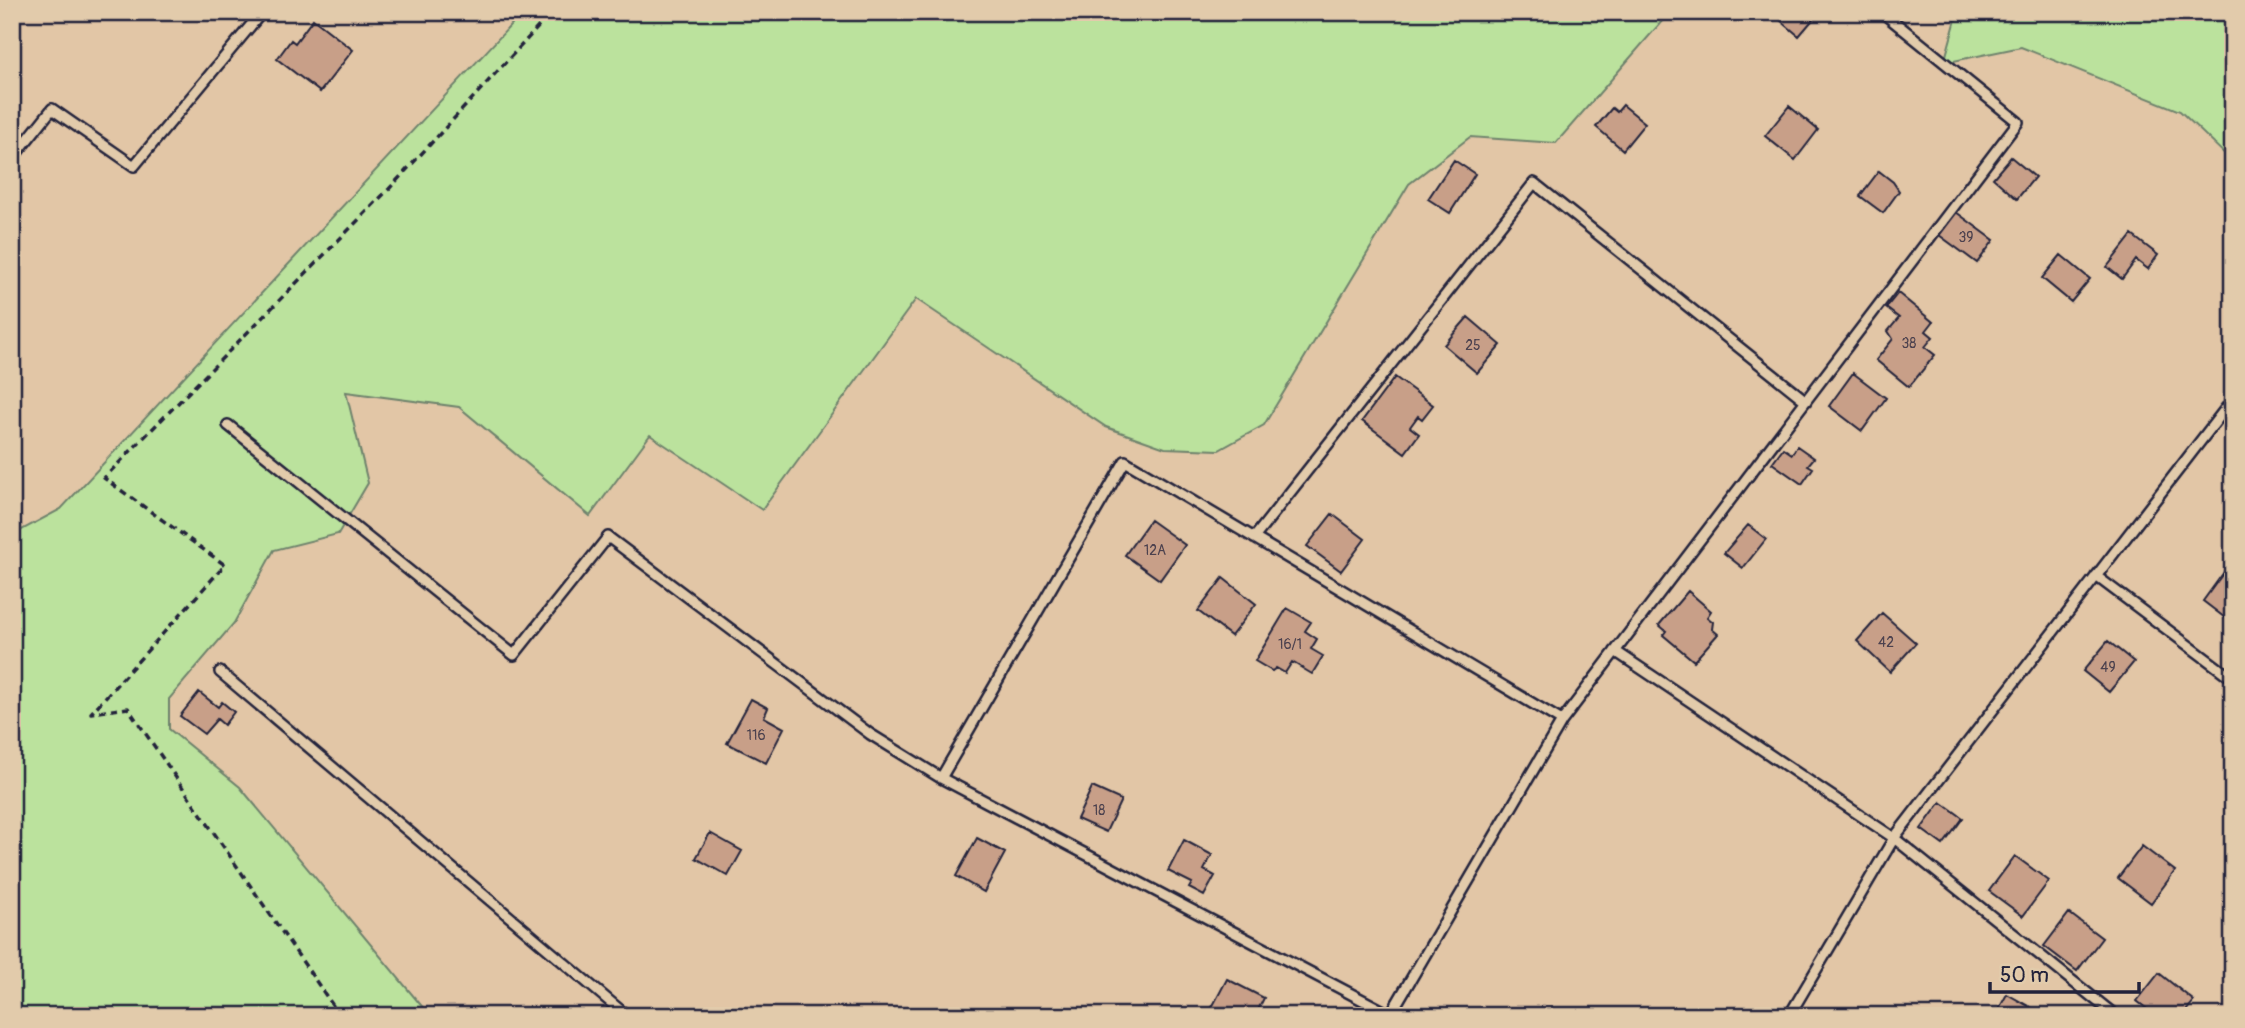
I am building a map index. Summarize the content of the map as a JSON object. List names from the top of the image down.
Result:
{
  "house_numbers": [
    "39",
    "38",
    "25",
    "12А",
    "42",
    "16/1",
    "49",
    "116",
    "18"
  ],
  "scale_bar": "50 m"
}
